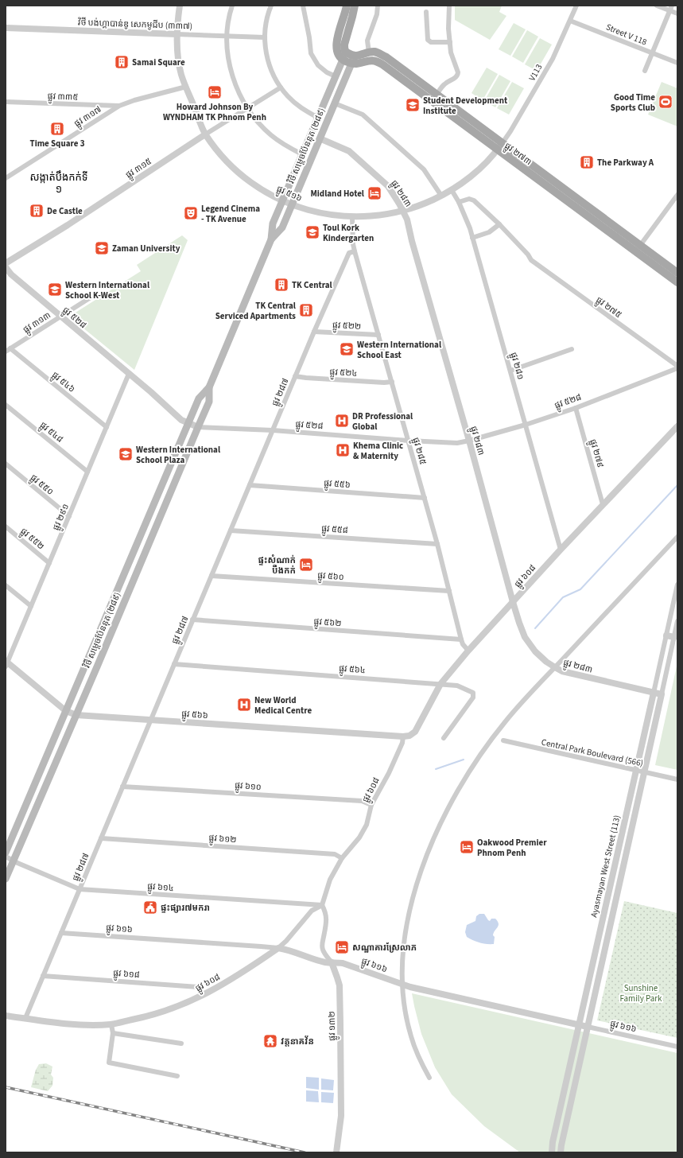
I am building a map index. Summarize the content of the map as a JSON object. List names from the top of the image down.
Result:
{
  "streets": {
    "main road": ["វិថី សម្តេចប៉ែននុត (២៨៩)", "ផ្លូវ ២៧៣"],
    "street": [
      "វិថី បង់ហ្គាបាន់ឌូ សេកមូជីប (៣៣៧)",
      "Street V 118",
      "V113",
      "ផ្លូវ ៣៣៥",
      "ផ្លូវ ៣១៧",
      "ផ្លូវ ៣១៥",
      "ផ្លូវ ៥១៦",
      "ផ្លូវ ២៨៣",
      "ផ្លូវ ២៧៥",
      "ផ្លូវ ៥២៨",
      "ផ្លូវ ៣១៣",
      "ផ្លូវ ៥២២",
      "ផ្លូវ ២៨១",
      "ផ្លូវ ៥២៤",
      "ផ្លូវ ៥៤៦",
      "ផ្លូវ ២៨៧",
      "ផ្លូវ ៥៤៨",
      "ផ្លូវ ២៨៥",
      "ផ្លូវ ២៧៩",
      "ផ្លូវ ៥៥៦",
      "ផ្លូវ ៥៥០",
      "ផ្លូវ ២៩១",
      "ផ្លូវ ៥៥៨",
      "ផ្លូវ ៥៥២",
      "ផ្លូវ ៥៦០",
      "ផ្លូវ ៦០៨",
      "ផ្លូវ ៥៦២",
      "ផ្លូវ ៥៦៤",
      "ផ្លូវ ៥៦៦",
      "Central Park Boulevard (566)",
      "ផ្លូវ ៦១០",
      "ផ្លូវ ៦១២",
      "Ayasmayan West Street (113)",
      "ផ្លូវ ៦១៤",
      "ផ្លូវ ៦១៦",
      "ផ្លូវ ៦១៨",
      "ផ្លូវ ១៣២"
    ]
  },
  "crossings": [
    ["វិថី បង់ហ្គាបាន់ឌូ សេកមូជីប (៣៣៧)", "ផ្លូវ ៥១៦"],
    ["Street V 118", "V113"],
    ["V113", "ផ្លូវ ២៧៣"],
    ["V113", "ផ្លូវ ៥១៦"],
    ["ផ្លូវ ៣៣៥", "ផ្លូវ ៣១៧"],
    ["ផ្លូវ ៣១៧", "ផ្លូវ ៥១៦"],
    ["វិថី សម្តេចប៉ែននុត (២៨៩)", "ផ្លូវ ២៧៣"],
    ["វិថី សម្តេចប៉ែននុត (២៨៩)", "ផ្លូវ ៥១៦"],
    ["វិថី សម្តេចប៉ែននុត (២៨៩)", "ផ្លូវ ២៨៣"],
    ["វិថី សម្តេចប៉ែននុត (២៨៩)", "ផ្លូវ ៥២៨"],
    ["វិថី សម្តេចប៉ែននុត (២៨៩)", "ផ្លូវ ៥៦៦"],
    ["វិថី សម្តេចប៉ែននុត (២៨៩)", "ផ្លូវ ៦១៤"],
    ["ផ្លូវ ២៧៣", "ផ្លូវ ៥១៦"],
    ["ផ្លូវ ៣១៥", "ផ្លូវ ៥១៦"],
    ["ផ្លូវ ៥១៦", "ផ្លូវ ២៨៣"],
    ["ផ្លូវ ៥១៦", "ផ្លូវ ២៨១"],
    ["ផ្លូវ ៥១៦", "ផ្លូវ ២៨៥"],
    ["ផ្លូវ ២៨៣", "ផ្លូវ ៥២៨"],
    ["ផ្លូវ ២៨៣", "ផ្លូវ ៦០៨"],
    ["ផ្លូវ ២៨៣", "Ayasmayan West Street (113)"],
    ["ផ្លូវ ២៧៥", "ផ្លូវ ៥២៨"],
    ["ផ្លូវ ២៧៥", "ផ្លូវ ២៨១"],
    ["ផ្លូវ ៥២៨", "ផ្លូវ ៣១៣"],
    ["ផ្លូវ ៥២៨", "ផ្លូវ ២៨១"],
    ["ផ្លូវ ៥២៨", "ផ្លូវ ២៨៧"],
    ["ផ្លូវ ៥២៨", "ផ្លូវ ២៨៥"],
    ["ផ្លូវ ៥២៨", "ផ្លូវ ២៧៩"],
    ["ផ្លូវ ៥២៨", "ផ្លូវ ២៩១"],
    ["ផ្លូវ ៣១៣", "ផ្លូវ ៥៤៦"],
    ["ផ្លូវ ៥២២", "ផ្លូវ ២៨៧"],
    ["ផ្លូវ ៥២២", "ផ្លូវ ២៨៥"],
    ["ផ្លូវ ២៨១", "ផ្លូវ ៦០៨"],
    ["ផ្លូវ ៥២៤", "ផ្លូវ ២៨៧"],
    ["ផ្លូវ ៥២៤", "ផ្លូវ ២៨៥"],
    ["ផ្លូវ ៥៤៦", "ផ្លូវ ២៩១"],
    ["ផ្លូវ ២៨៧", "ផ្លូវ ២៨៥"],
    ["ផ្លូវ ២៨៧", "ផ្លូវ ៥៥៦"],
    ["ផ្លូវ ២៨៧", "ផ្លូវ ៥៥៨"],
    ["ផ្លូវ ២៨៧", "ផ្លូវ ៥៦០"],
    ["ផ្លូវ ២៨៧", "ផ្លូវ ៦០៨"],
    ["ផ្លូវ ២៨៧", "ផ្លូវ ៥៦២"],
    ["ផ្លូវ ២៨៧", "ផ្លូវ ៥៦៤"],
    ["ផ្លូវ ២៨៧", "ផ្លូវ ៥៦៦"],
    ["ផ្លូវ ២៨៧", "ផ្លូវ ៦១០"],
    ["ផ្លូវ ២៨៧", "ផ្លូវ ៦១២"],
    ["ផ្លូវ ២៨៧", "ផ្លូវ ៦១៤"],
    ["ផ្លូវ ២៨៧", "ផ្លូវ ៦១៦"],
    ["ផ្លូវ ២៨៧", "ផ្លូវ ៦១៨"],
    ["ផ្លូវ ៥៤៨", "ផ្លូវ ២៩១"],
    ["ផ្លូវ ២៨៥", "ផ្លូវ ៥៥៦"],
    ["ផ្លូវ ២៨៥", "ផ្លូវ ៥៥៨"],
    ["ផ្លូវ ២៨៥", "ផ្លូវ ៥៦០"],
    ["ផ្លូវ ២៨៥", "ផ្លូវ ៦០៨"],
    ["ផ្លូវ ២៨៥", "ផ្លូវ ៥៦២"],
    ["ផ្លូវ ២៧៩", "ផ្លូវ ៦០៨"],
    ["ផ្លូវ ៥៥០", "ផ្លូវ ២៩១"],
    ["ផ្លូវ ២៩១", "ផ្លូវ ៥៥២"],
    ["ផ្លូវ ២៩១", "ផ្លូវ ៥៦៦"],
    ["ផ្លូវ ៦០៨", "ផ្លូវ ៥៦៤"],
    ["ផ្លូវ ៦០៨", "ផ្លូវ ៥៦៦"],
    ["ផ្លូវ ៦០៨", "ផ្លូវ ៦១០"],
    ["ផ្លូវ ៦០៨", "ផ្លូវ ៦១២"],
    ["ផ្លូវ ៦០៨", "ផ្លូវ ៦១៤"],
    ["ផ្លូវ ៦០៨", "ផ្លូវ ៦១៦"],
    ["ផ្លូវ ៦០៨", "ផ្លូវ ៦១៨"],
    ["ផ្លូវ ៦០៨", "ផ្លូវ ១៣២"],
    ["Central Park Boulevard (566)", "Ayasmayan West Street (113)"],
    ["Ayasmayan West Street (113)", "ផ្លូវ ៦១៦"],
    ["ផ្លូវ ៦១៤", "ផ្លូវ ១៣២"],
    ["ផ្លូវ ៦១៦", "ផ្លូវ ១៣២"]
  ],
  "districts": ["សង្កាត់បឹងកក់ទី ១"],
  "parks": ["Sunshine Family Park"],
  "places": {
    "building": [
      "Samai Square",
      "Time Square 3",
      "The Parkway A",
      "De Castle",
      "TK Central",
      "TK Central Serviced Apartments"
    ],
    "hotel": [
      "Howard Johnson By WYNDHAM TK Phnom Penh",
      "Midland Hotel",
      "ផ្ទះសំណាក់ បឹងកក់",
      "Oakwood Premier Phnom Penh",
      "សណ្ឋាគារស្រែលាភ"
    ],
    "sports": ["Good Time Sports Club"],
    "school or university": [
      "Student Development Institute",
      "Toul Kork Kindergarten",
      "Zaman University",
      "Western International School K-West",
      "Western International School East",
      "Western International School Plaza"
    ],
    "theatre": ["Legend Cinema - TK Avenue"],
    "hospital": ["DR Professional Global", "Khema Clinic & Maternity", "New World Medical Centre"],
    "public building": ["ផ្ទះផ្សារ៧មករា"],
    "temple": ["វត្តនាគវ័ន"]
  }
}
